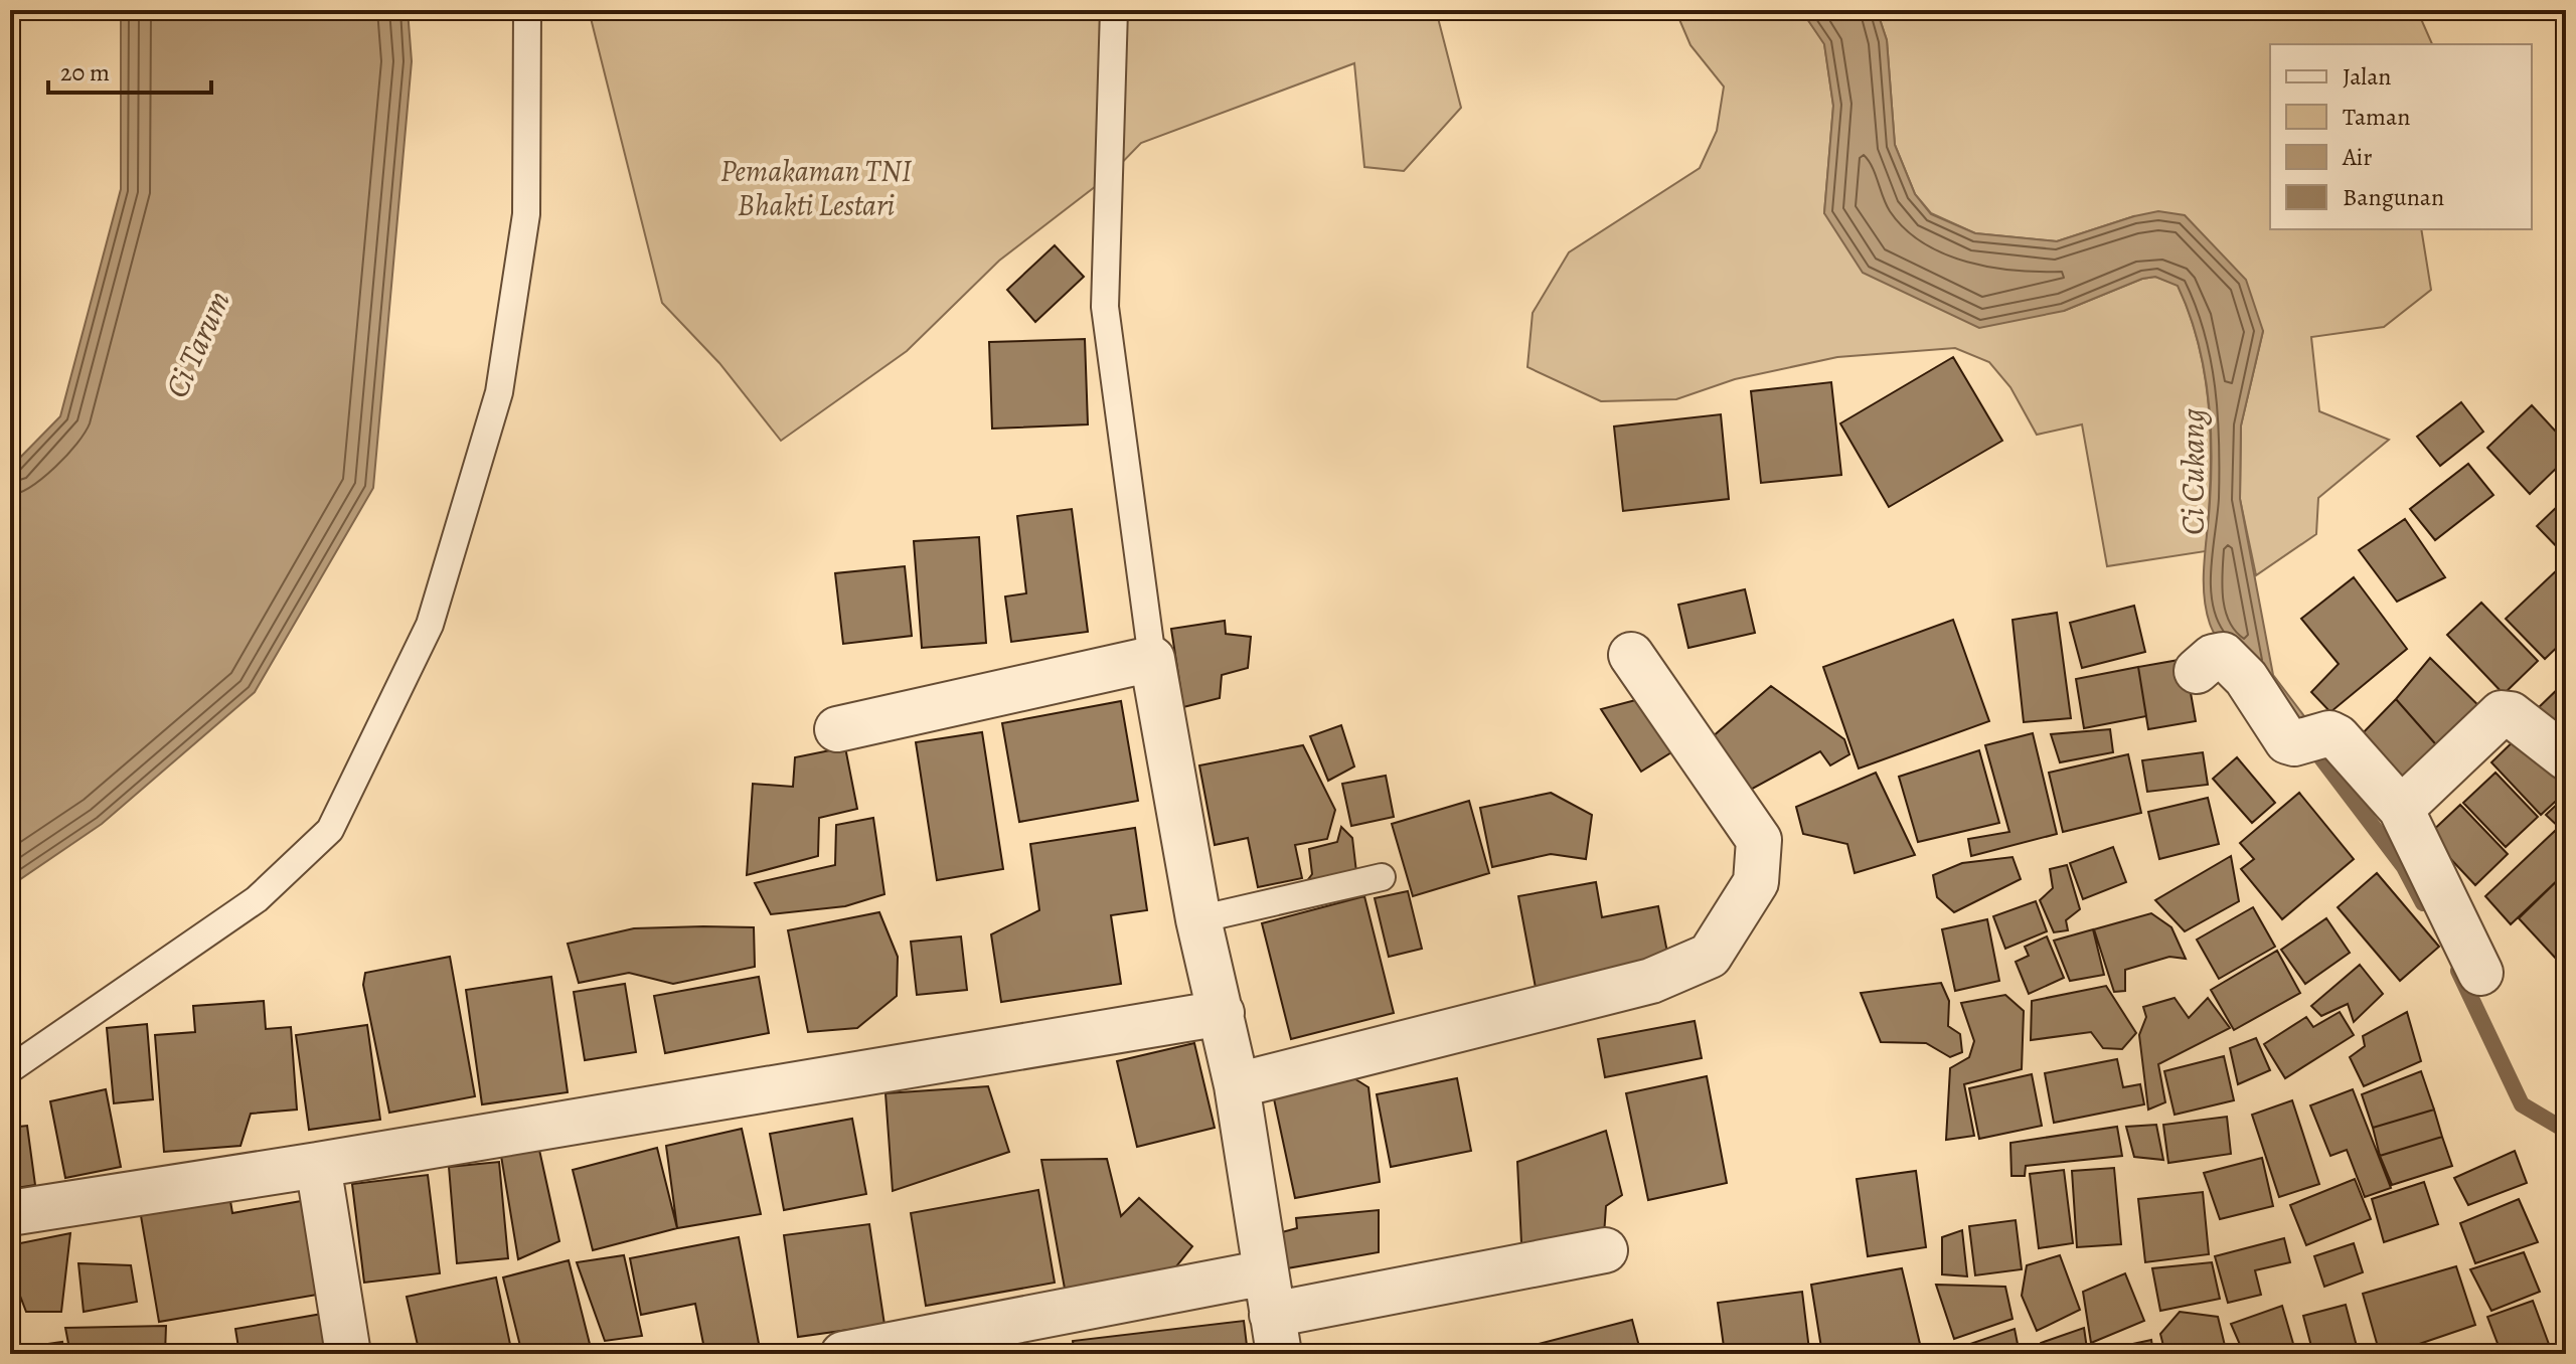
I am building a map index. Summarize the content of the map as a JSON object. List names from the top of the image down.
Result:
{
  "water": ["Ci Tarum", "Ci Cukang"],
  "parks": ["Pemakaman TNI Bhakti Lestari"],
  "legend": [
    "Jalan",
    "Taman",
    "Air",
    "Bangunan"
  ],
  "scale_bar": "20 m"
}
